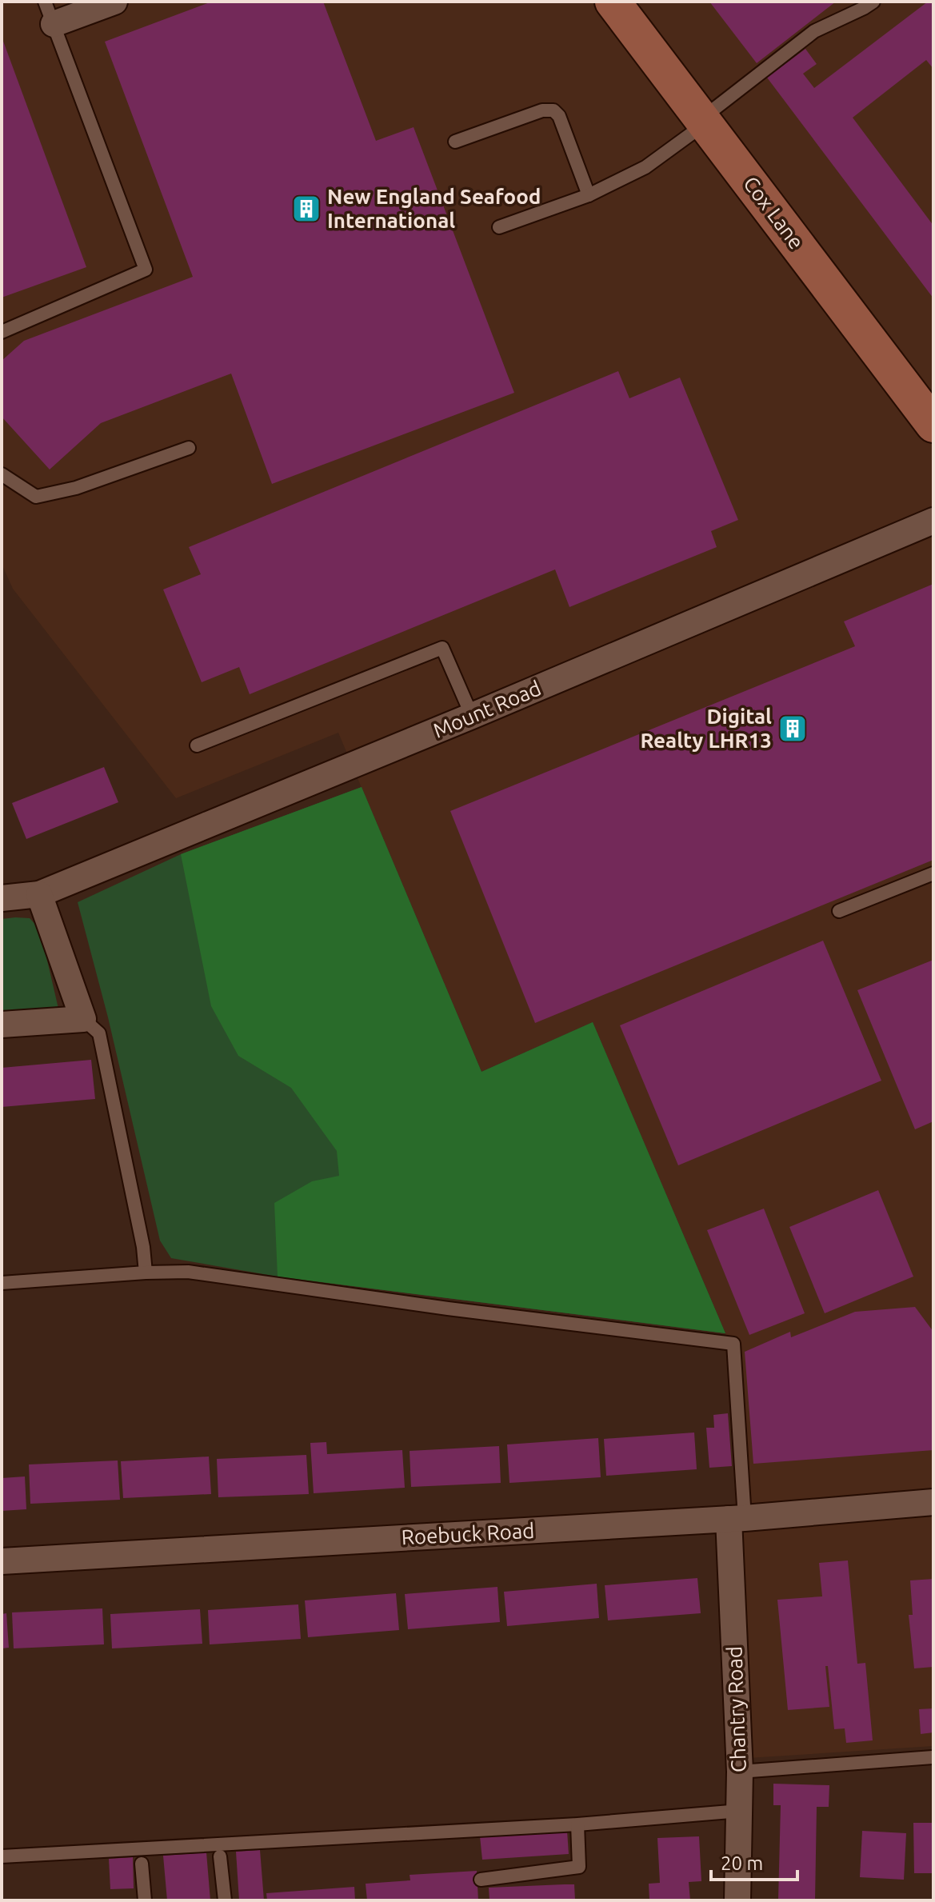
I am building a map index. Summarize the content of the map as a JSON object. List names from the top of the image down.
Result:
{
  "streets": {
    "street": [
      "Cox Lane",
      "Mount Road",
      "Roebuck Road",
      "Chantry Road"
    ]
  },
  "crossings": [
    ["Roebuck Road", "Chantry Road"]
  ],
  "places": {
    "building": ["New England Seafood International", "Digital Realty LHR13"]
  },
  "scale_bar": "20 m"
}
